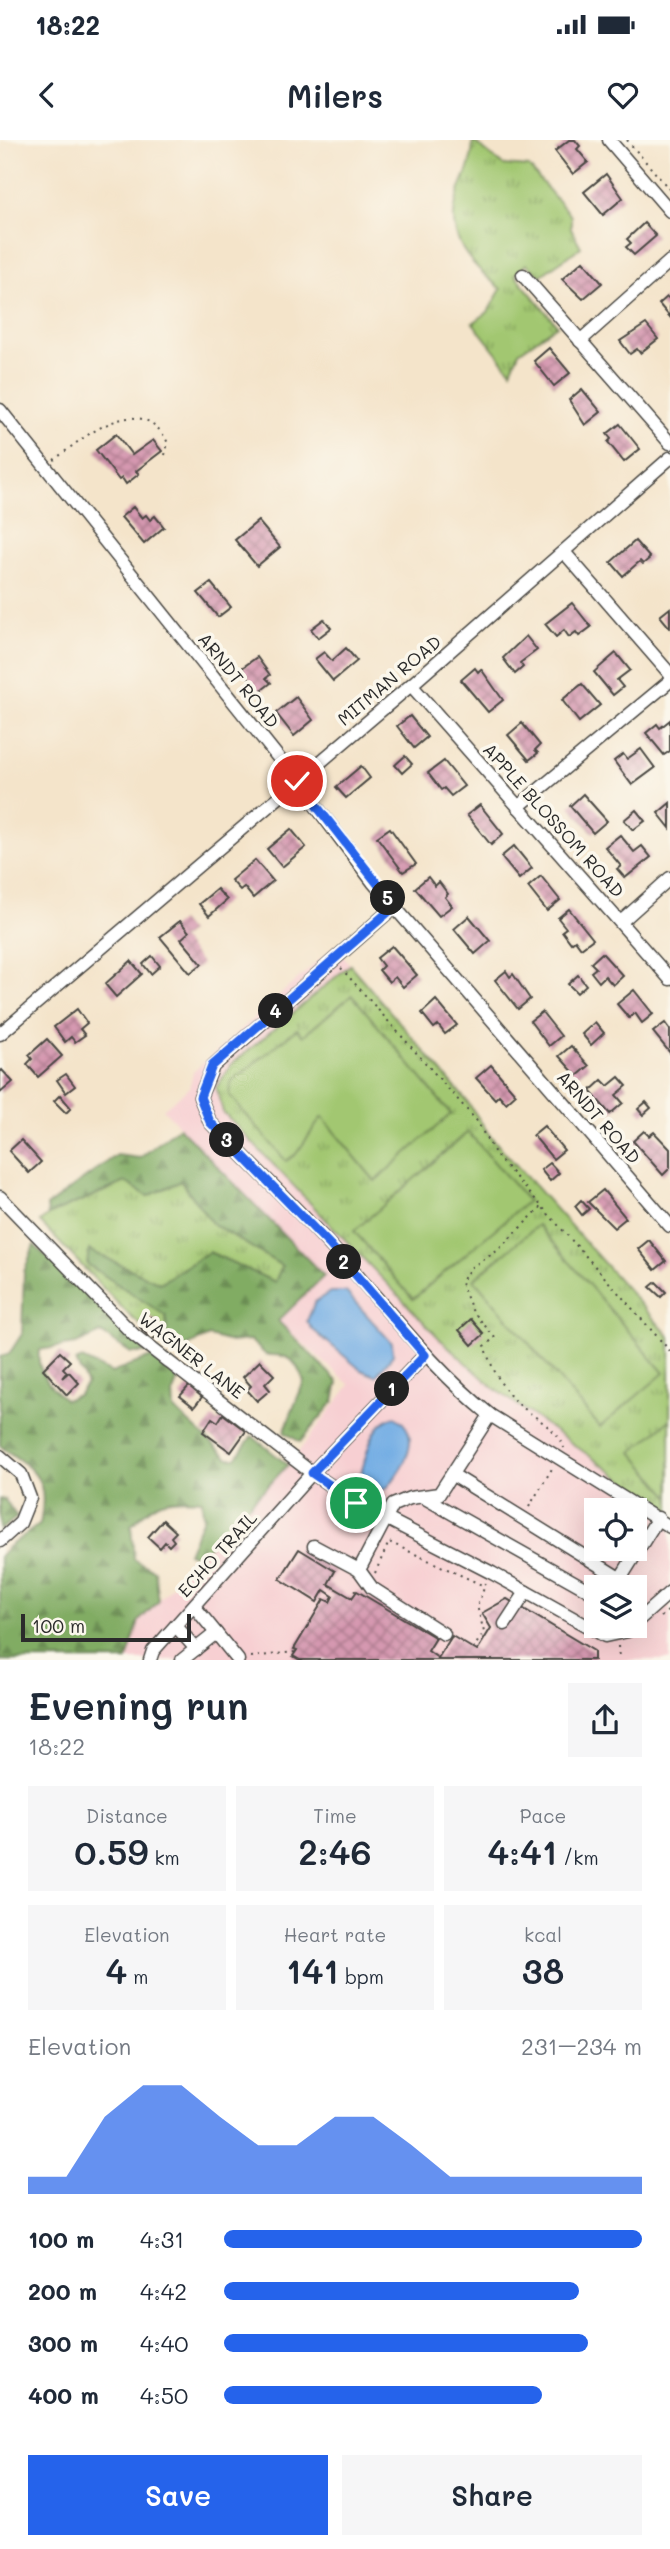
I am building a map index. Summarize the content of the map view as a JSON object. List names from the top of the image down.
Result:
{
  "streets": {
    "street": [
      "ARNDT ROAD",
      "MITMAN ROAD",
      "APPLE BLOSSOM ROAD",
      "WAGNER LANE",
      "ECHO TRAIL"
    ]
  },
  "crossings": [
    ["ARNDT ROAD", "MITMAN ROAD"],
    ["MITMAN ROAD", "APPLE BLOSSOM ROAD"],
    ["WAGNER LANE", "ECHO TRAIL"]
  ],
  "scale_bar": "100 m",
  "page": {
    "status": "18:22",
    "header": "Milers",
    "pins": [
      "5",
      "4",
      "3",
      "2",
      "1"
    ],
    "scale": "100 m",
    "heading": ["Evening run", "18:22"],
    "stats": [
      ["Distance", "0.59 km"],
      ["Time", "2:46"],
      ["Pace", "4:41 /km"],
      ["Elevation", "4 m"],
      ["Heart rate", "141 bpm"],
      ["kcal", "38"]
    ],
    "chart": ["Elevation", "231–234 m"],
    "list": [
      {
        "name": "100 m",
        "note": "4:31"
      },
      {
        "name": "200 m",
        "note": "4:42"
      },
      {
        "name": "300 m",
        "note": "4:40"
      },
      {
        "name": "400 m",
        "note": "4:50"
      }
    ],
    "buttons": ["Save", "Share"]
  }
}
